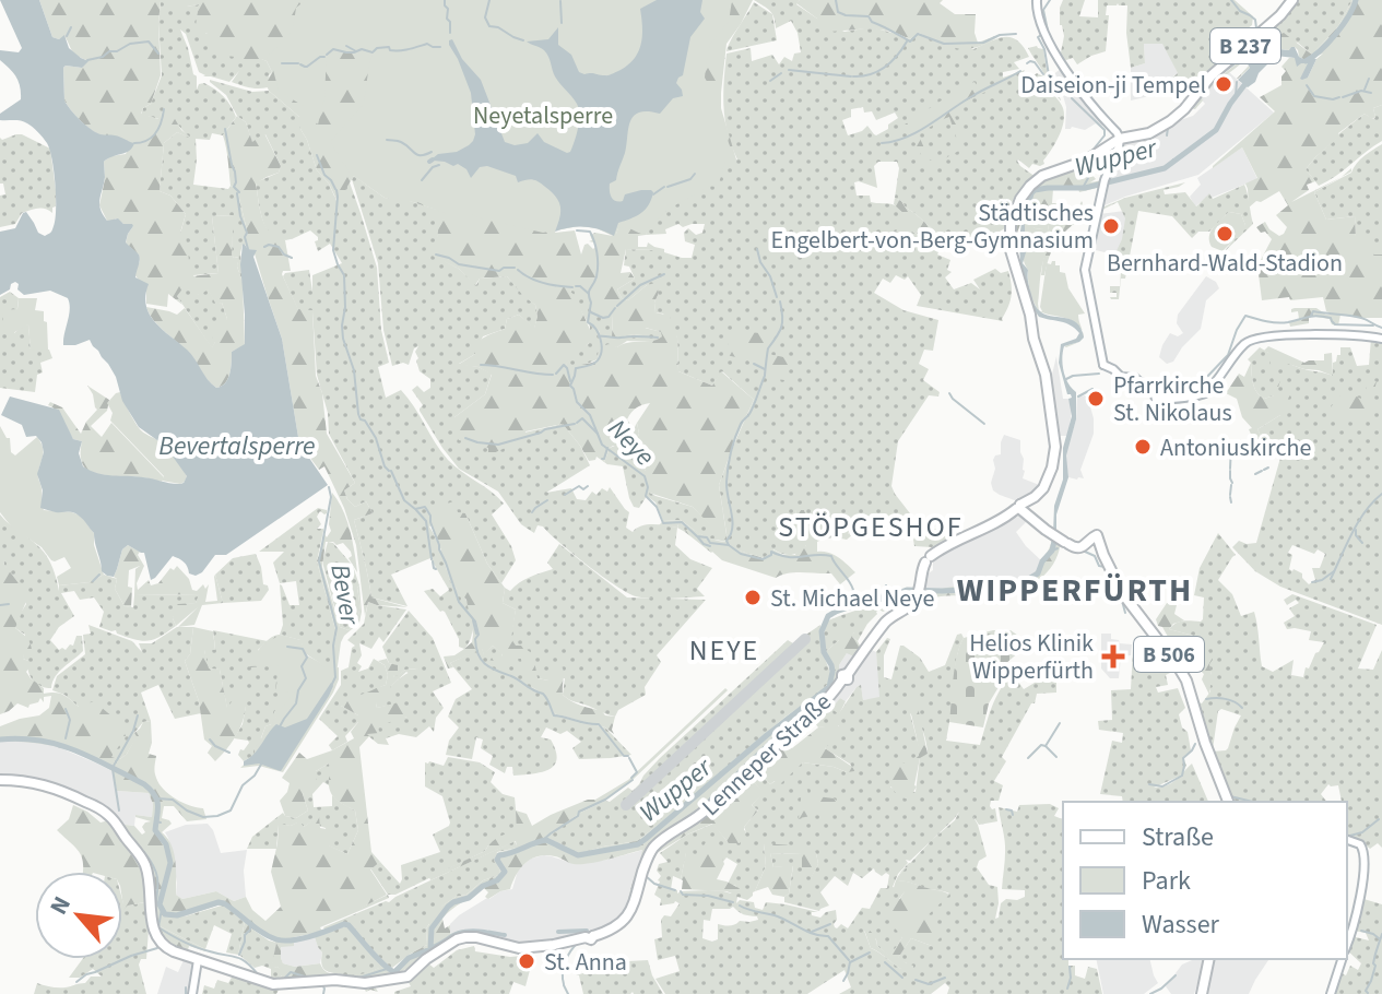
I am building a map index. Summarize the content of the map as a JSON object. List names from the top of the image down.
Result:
{
  "streets": {
    "main road": ["B 237", "B 506", "Lenneper Straße"]
  },
  "crossings": [
    ["B 237", "B 506"],
    ["B 237", "Lenneper Straße"],
    ["B 506", "Lenneper Straße"]
  ],
  "districts": ["STÖPGESHOF", "WIPPERFÜRTH", "NEYE"],
  "water": [
    "Wupper",
    "Neye",
    "Bevertalsperre",
    "Bever"
  ],
  "parks": ["Neyetalsperre"],
  "places": {
    "other": [
      "Daiseion-ji Tempel",
      "Städtisches Engelbert-von-Berg-Gymnasium",
      "Bernhard-Wald-Stadion",
      "Pfarrkirche St. Nikolaus",
      "Antoniuskirche",
      "St. Michael Neye",
      "St. Anna"
    ],
    "health": ["Helios Klinik Wipperfürth"]
  },
  "legend": ["Straße", "Park", "Wasser"],
  "north": "top left"
}
